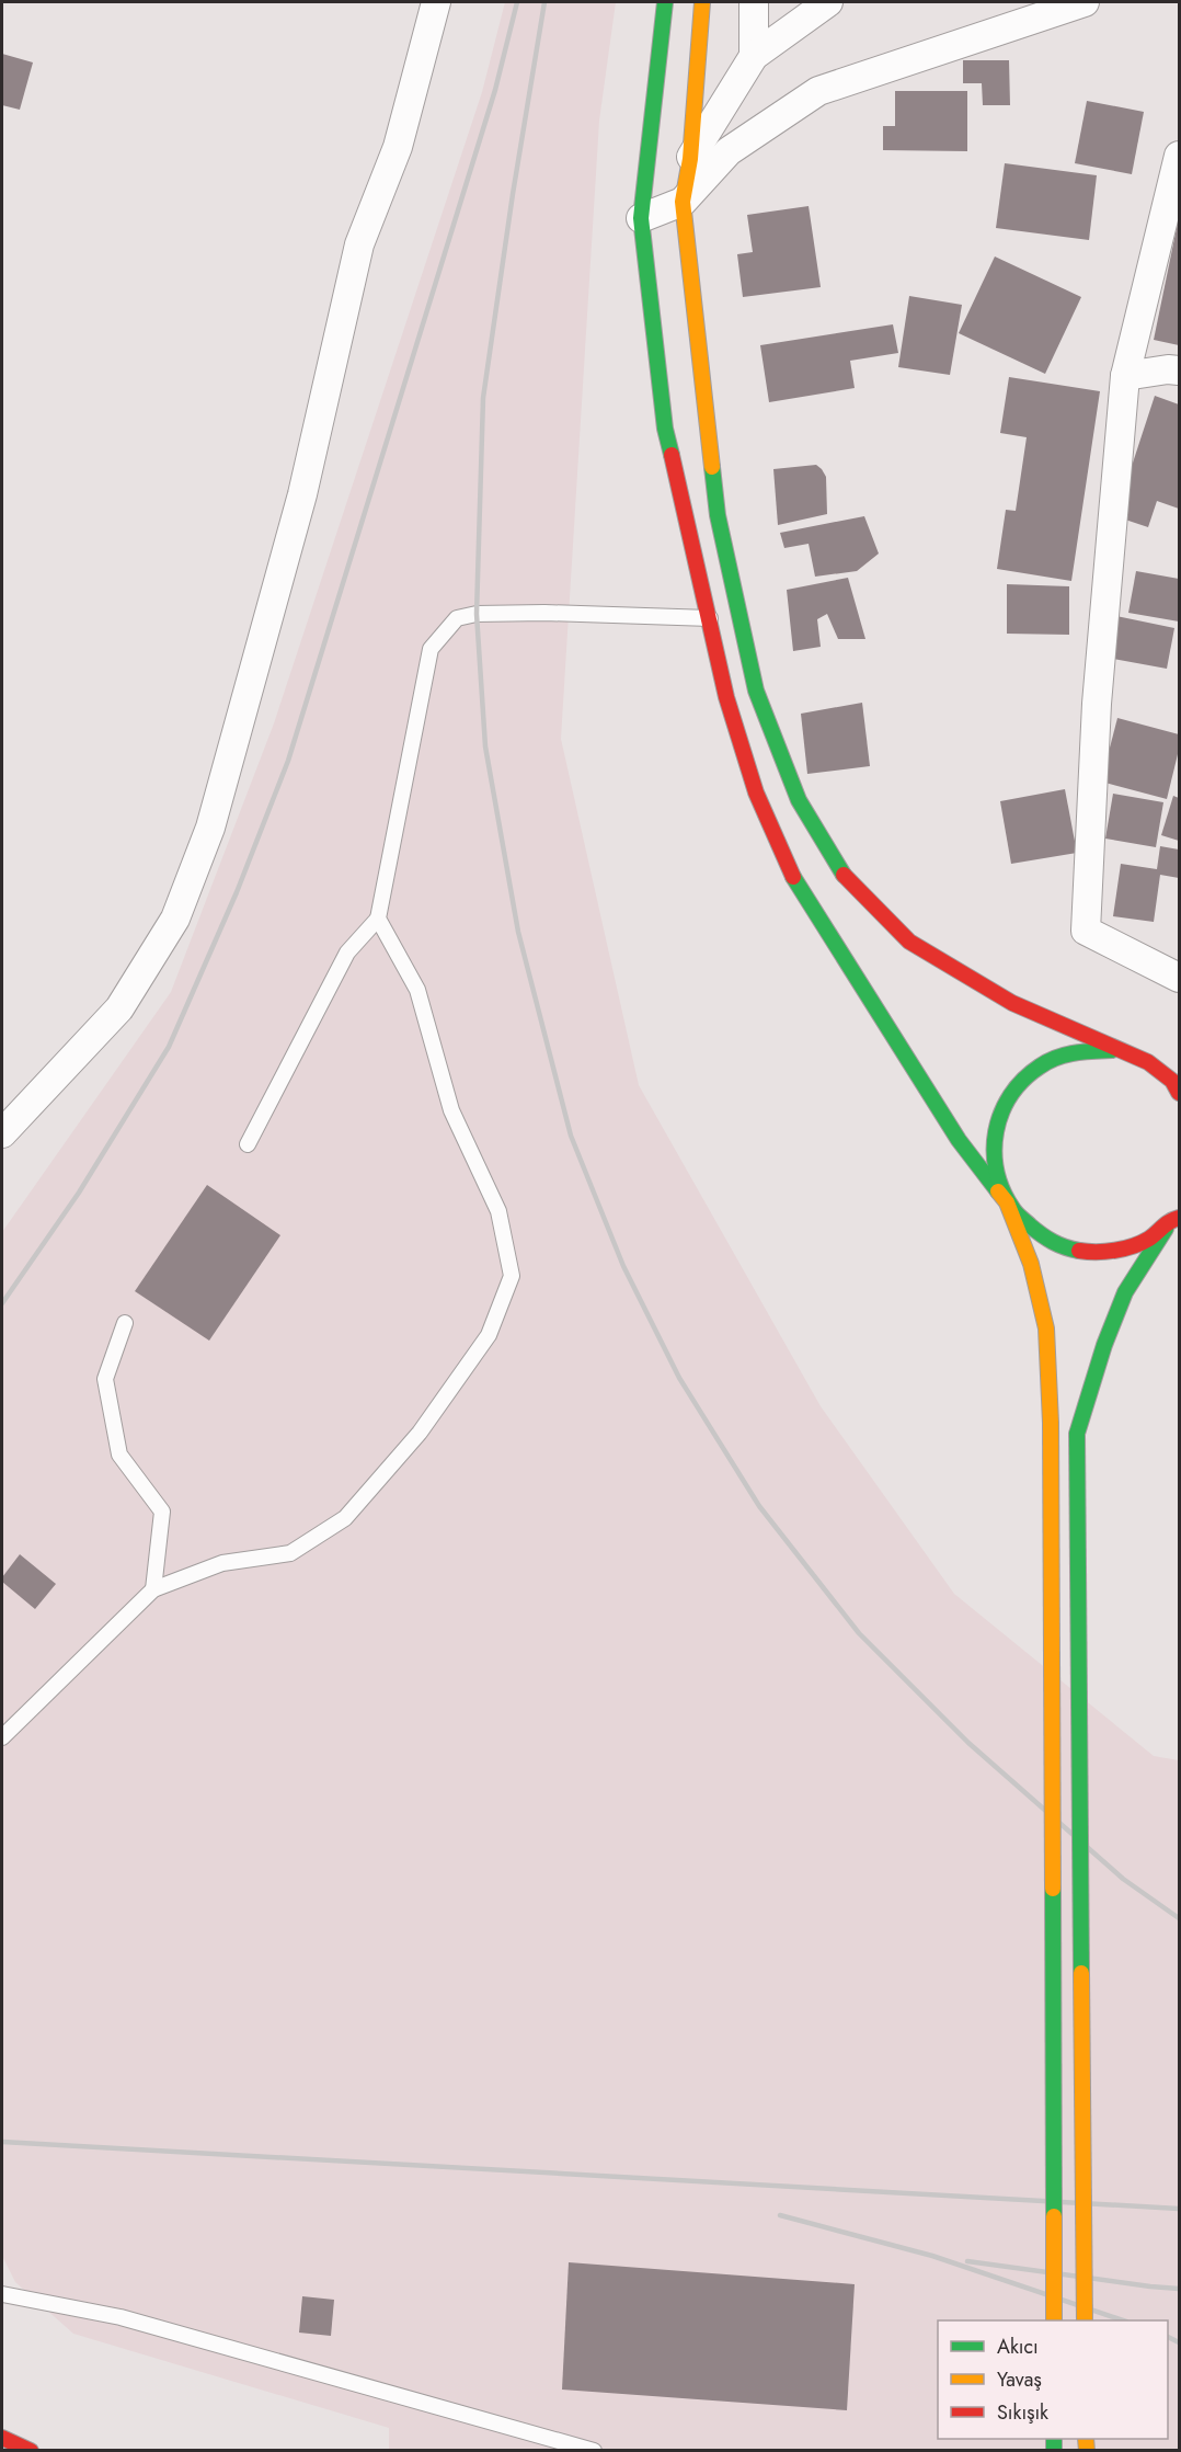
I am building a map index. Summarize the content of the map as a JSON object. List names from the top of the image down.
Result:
{
  "legend": ["Akıcı", "Yavaş", "Sıkışık"]
}
